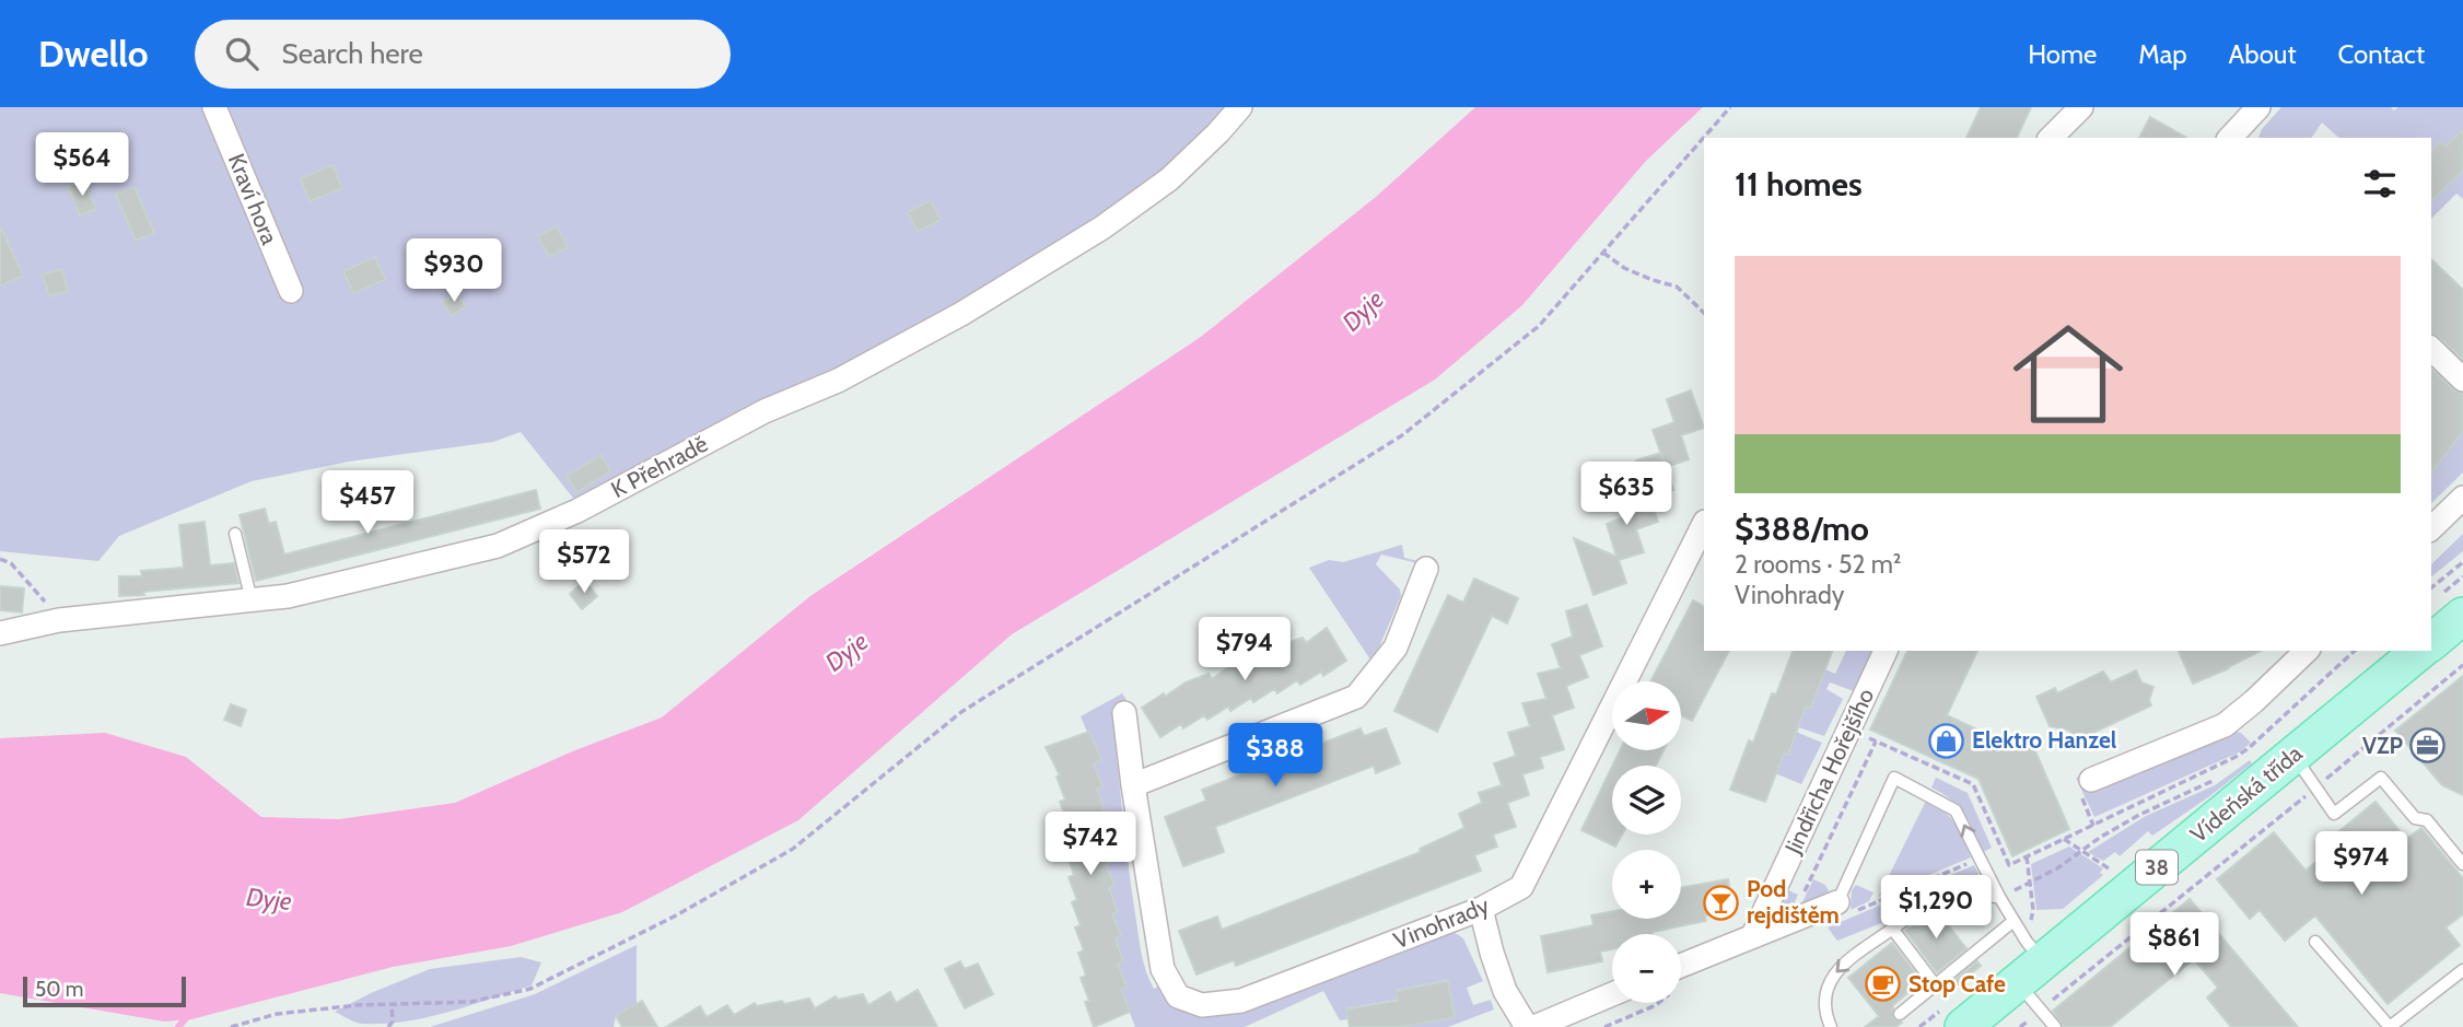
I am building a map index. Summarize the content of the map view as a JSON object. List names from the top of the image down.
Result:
{
  "streets": {
    "main road": ["Vídeňská třída", "38"],
    "street": [
      "Kraví hora",
      "K Přehradě",
      "Jindřicha Hořejšího",
      "Vinohrady"
    ]
  },
  "water": ["Dyje"],
  "places": {
    "shop": ["Elektro Hanzel"],
    "office": ["VZP"],
    "bar": ["Pod rejdištěm"],
    "cafe": ["Stop Cafe"]
  },
  "scale_bar": "50 m",
  "north": "right",
  "page": {
    "header": "Dwello",
    "search": "Search here",
    "nav": [
      "Home",
      "Map",
      "About",
      "Contact"
    ],
    "price": [
      "$564",
      "$930",
      "$635",
      "$457",
      "$572",
      "$794",
      "$388",
      "$742",
      "$974",
      "$1,290",
      "$861"
    ],
    "heading": "11 homes",
    "list": [
      {
        "name": "$388/mo",
        "note": "2 rooms · 52 m² · Vinohrady"
      }
    ],
    "map_buttons": ["+", "−"],
    "scale": "50 m"
  }
}
